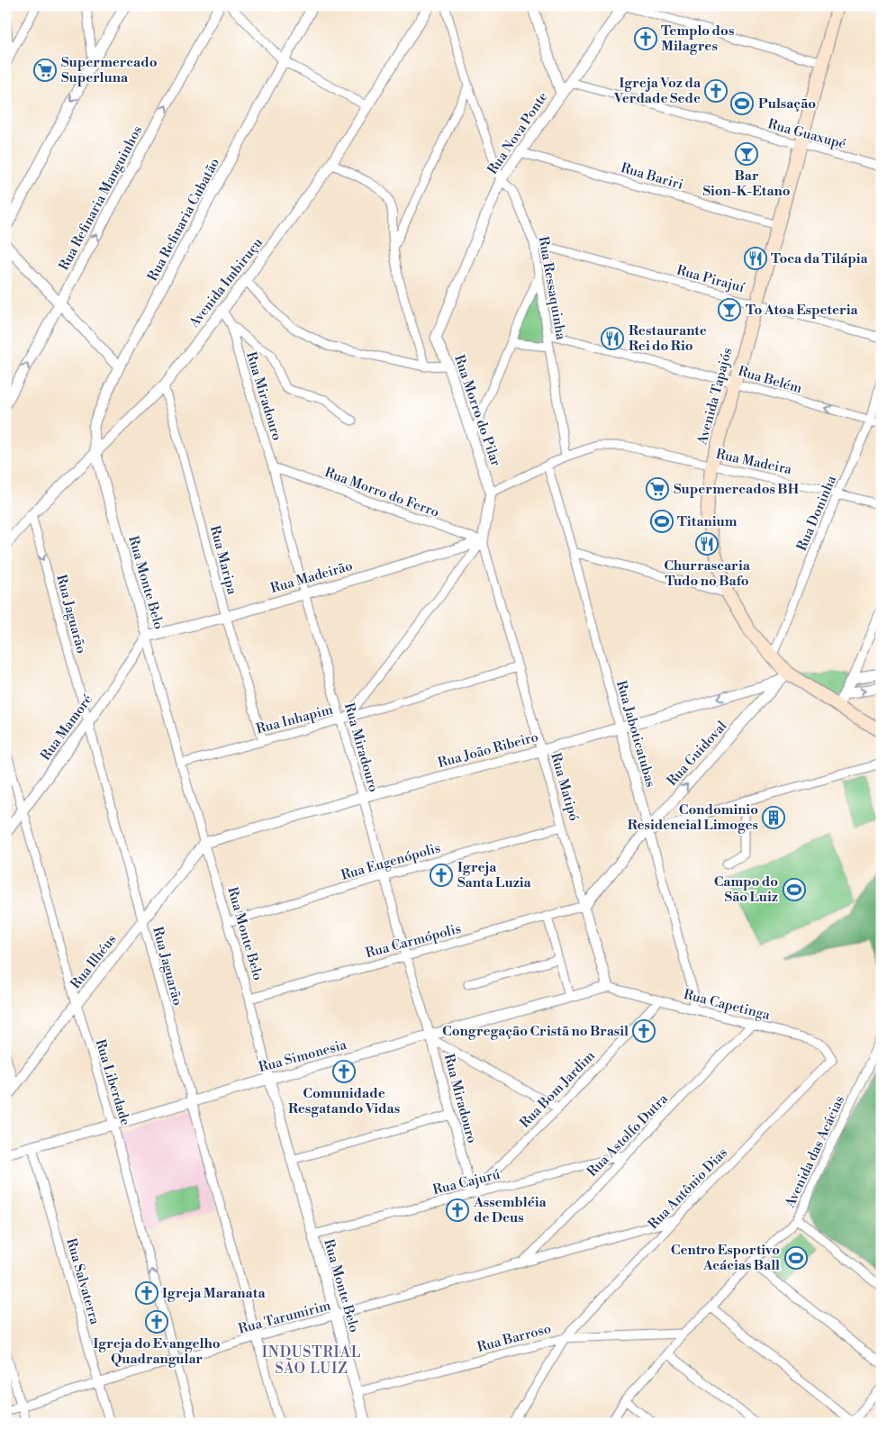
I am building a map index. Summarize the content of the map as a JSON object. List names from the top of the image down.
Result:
{
  "streets": {
    "main road": ["Avenida Tapajós"],
    "street": [
      "Rua Nova Ponte",
      "Rua Guaxupé",
      "Rua Bariri",
      "Rua Refinaria Manguinhos",
      "Rua Refinaria Cubatão",
      "Rua Pirajuí",
      "Avenida Imbiruçu",
      "Rua Ressaquinha",
      "Rua Belém",
      "Rua Miradouro",
      "Rua Morro do Pilar",
      "Rua Madeira",
      "Rua Morro do Ferro",
      "Rua Doninha",
      "Rua Maripa",
      "Rua Madeirão",
      "Rua Monte Belo",
      "Rua Jaguarão",
      "Rua Inhapim",
      "Rua Mamoré",
      "Rua Jaboticatubas",
      "Rua João Ribeiro",
      "Rua Guidoval",
      "Rua Matipó",
      "Rua Eugenópolis",
      "Rua Carmópolis",
      "Rua Ilhéus",
      "Rua Capetinga",
      "Rua Simonesia",
      "Rua Liberdade",
      "Rua Bom Jardim",
      "Rua Astolfo Dutra",
      "Avenida das Acácias",
      "Rua Cajurú",
      "Rua Antônio Dias",
      "Rua Salvaterra",
      "Rua Tarumirim",
      "Rua Barroso"
    ]
  },
  "crossings": [
    ["Rua Nova Ponte", "Rua Guaxupé"],
    ["Rua Nova Ponte", "Rua Bariri"],
    ["Rua Nova Ponte", "Rua Ressaquinha"],
    ["Rua Nova Ponte", "Rua Morro do Pilar"],
    ["Rua Guaxupé", "Avenida Tapajós"],
    ["Rua Bariri", "Avenida Tapajós"],
    ["Rua Refinaria Cubatão", "Avenida Imbiruçu"],
    ["Rua Refinaria Cubatão", "Rua Monte Belo"],
    ["Rua Pirajuí", "Rua Ressaquinha"],
    ["Rua Pirajuí", "Avenida Tapajós"],
    ["Avenida Imbiruçu", "Rua Miradouro"],
    ["Avenida Imbiruçu", "Rua Maripa"],
    ["Avenida Imbiruçu", "Rua Monte Belo"],
    ["Avenida Imbiruçu", "Rua Jaguarão"],
    ["Rua Ressaquinha", "Rua Belém"],
    ["Rua Ressaquinha", "Rua Madeira"],
    ["Rua Belém", "Avenida Tapajós"],
    ["Rua Belém", "Rua Doninha"],
    ["Rua Miradouro", "Rua Morro do Ferro"],
    ["Rua Miradouro", "Rua Madeirão"],
    ["Rua Miradouro", "Rua Inhapim"],
    ["Rua Miradouro", "Rua João Ribeiro"],
    ["Rua Miradouro", "Rua Eugenópolis"],
    ["Rua Miradouro", "Rua Carmópolis"],
    ["Rua Miradouro", "Rua Simonesia"],
    ["Rua Miradouro", "Rua Bom Jardim"],
    ["Rua Miradouro", "Rua Cajurú"],
    ["Avenida Tapajós", "Rua Madeira"],
    ["Avenida Tapajós", "Rua Doninha"],
    ["Avenida Tapajós", "Rua João Ribeiro"],
    ["Avenida Tapajós", "Rua Guidoval"],
    ["Rua Morro do Pilar", "Rua Madeira"],
    ["Rua Madeira", "Rua Doninha"],
    ["Rua Madeira", "Rua Jaboticatubas"],
    ["Rua Morro do Ferro", "Rua Madeirão"],
    ["Rua Morro do Ferro", "Rua Matipó"],
    ["Rua Maripa", "Rua Madeirão"],
    ["Rua Maripa", "Rua Inhapim"],
    ["Rua Madeirão", "Rua Monte Belo"],
    ["Rua Madeirão", "Rua Mamoré"],
    ["Rua Madeirão", "Rua Matipó"],
    ["Rua Monte Belo", "Rua Inhapim"],
    ["Rua Monte Belo", "Rua Mamoré"],
    ["Rua Monte Belo", "Rua João Ribeiro"],
    ["Rua Monte Belo", "Rua Eugenópolis"],
    ["Rua Monte Belo", "Rua Carmópolis"],
    ["Rua Monte Belo", "Rua Ilhéus"],
    ["Rua Monte Belo", "Rua Simonesia"],
    ["Rua Monte Belo", "Rua Cajurú"],
    ["Rua Monte Belo", "Rua Tarumirim"],
    ["Rua Monte Belo", "Rua Barroso"],
    ["Rua Jaguarão", "Rua Mamoré"],
    ["Rua Jaguarão", "Rua Ilhéus"],
    ["Rua Jaguarão", "Rua Simonesia"],
    ["Rua Jaguarão", "Rua Tarumirim"],
    ["Rua Inhapim", "Rua Matipó"],
    ["Rua Mamoré", "Rua Liberdade"],
    ["Rua Jaboticatubas", "Rua João Ribeiro"],
    ["Rua Jaboticatubas", "Rua Guidoval"],
    ["Rua Jaboticatubas", "Rua Capetinga"],
    ["Rua João Ribeiro", "Rua Guidoval"],
    ["Rua João Ribeiro", "Rua Matipó"],
    ["Rua João Ribeiro", "Rua Ilhéus"],
    ["Rua Guidoval", "Rua Matipó"],
    ["Rua Guidoval", "Rua Carmópolis"],
    ["Rua Matipó", "Rua Eugenópolis"],
    ["Rua Matipó", "Rua Carmópolis"],
    ["Rua Matipó", "Rua Capetinga"],
    ["Rua Matipó", "Rua Simonesia"],
    ["Rua Ilhéus", "Rua Liberdade"],
    ["Rua Capetinga", "Rua Simonesia"],
    ["Rua Capetinga", "Rua Bom Jardim"],
    ["Rua Capetinga", "Rua Astolfo Dutra"],
    ["Rua Capetinga", "Rua Antônio Dias"],
    ["Rua Simonesia", "Rua Liberdade"],
    ["Rua Simonesia", "Rua Salvaterra"],
    ["Rua Liberdade", "Rua Tarumirim"],
    ["Rua Bom Jardim", "Rua Cajurú"],
    ["Rua Astolfo Dutra", "Rua Cajurú"],
    ["Rua Astolfo Dutra", "Rua Tarumirim"],
    ["Avenida das Acácias", "Rua Barroso"],
    ["Rua Antônio Dias", "Rua Tarumirim"],
    ["Rua Antônio Dias", "Rua Barroso"],
    ["Rua Salvaterra", "Rua Tarumirim"]
  ],
  "one_way": ["Rua Belém", "Rua Guidoval"],
  "districts": ["INDUSTRIAL SÃO LUIZ"],
  "places": {
    "church": [
      "Templo dos Milagres",
      "Igreja Voz da Verdade Sede",
      "Igreja Santa Luzia",
      "Congregação Cristã no Brasil",
      "Comunidade Resgatando Vidas",
      "Assembléia de Deus",
      "Igreja Maranata",
      "Igreja do Evangelho Quadrangular"
    ],
    "supermarket": ["Supermercado Superluna", "Supermercados BH"],
    "sports": [
      "Pulsação",
      "Titanium",
      "Campo do São Luiz",
      "Centro Esportivo Acácias Ball"
    ],
    "bar": ["Bar Sion-K-Etano", "To Atoa Espeteria"],
    "restaurant": ["Toca da Tilápia", "Restaurante Rei do Rio", "Churrascaria Tudo no Bafo"],
    "building": ["Condominio Residencial Limoges"]
  }
}
